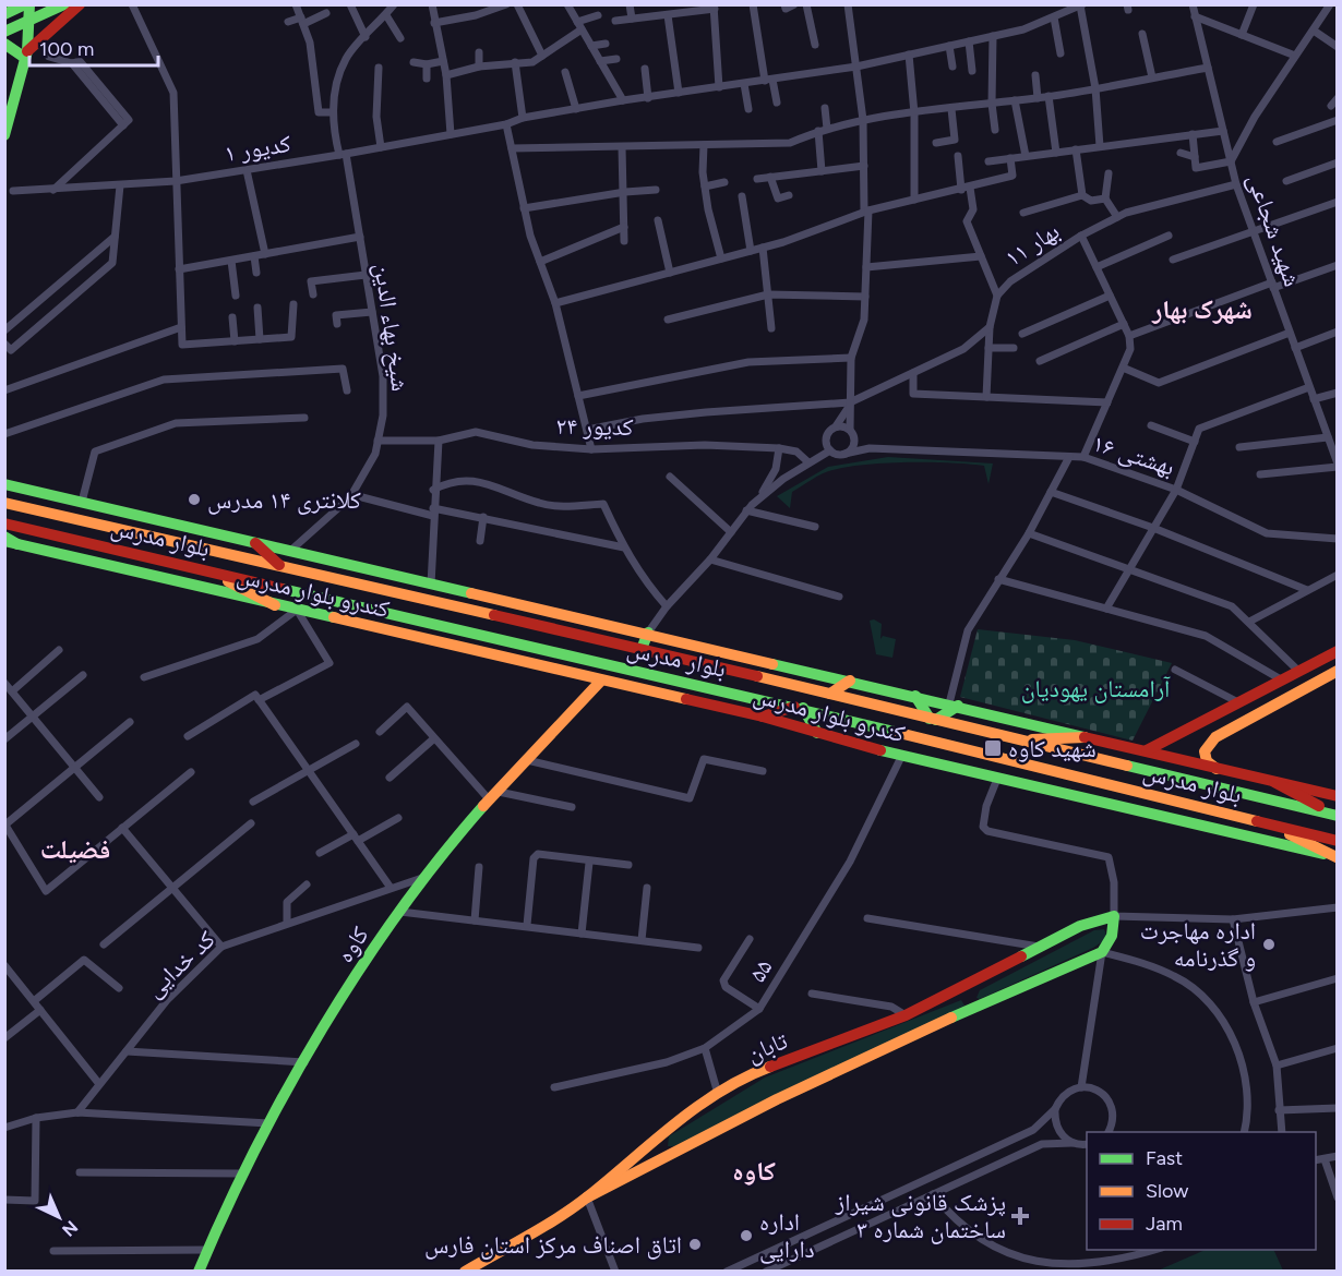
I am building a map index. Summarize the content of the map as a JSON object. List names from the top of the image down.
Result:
{
  "streets": {
    "main road": [
      "بلوار مدرس",
      "کندرو بلوار مدرس",
      "کاوه",
      "تابان"
    ],
    "street": [
      "کدیور ۱",
      "شهید شجاعی",
      "بهار ۱۱",
      "شیخ بهاء الدین",
      "کدیور ۲۴",
      "۱۶ بهشتی",
      "کد خدایی",
      "۵۵"
    ]
  },
  "crossings": [
    ["کدیور ۱", "شیخ بهاء الدین"],
    ["شهید شجاعی", "بهار ۱۱"],
    ["شیخ بهاء الدین", "کدیور ۲۴"],
    ["شیخ بهاء الدین", "کندرو بلوار مدرس"],
    ["کندرو بلوار مدرس", "کاوه"],
    ["کندرو بلوار مدرس", "۵۵"],
    ["کاوه", "کد خدایی"]
  ],
  "districts": ["شهرک بهار", "فضیلت", "کاوه"],
  "parks": ["آرامستان یهودیان"],
  "places": {
    "other": [
      "کلانتری ۱۴ مدرس",
      "اداره مهاجرت و گذرنامه",
      "اداره دارایی",
      "اتاق اصناف مرکز استان فارس"
    ],
    "transit": ["شهید کاوه"],
    "health": ["پزشک قانونی شیراز ساختمان شماره ٣"]
  },
  "legend": ["Fast", "Slow", "Jam"],
  "scale_bar": "100 m",
  "north": "bottom right"
}
